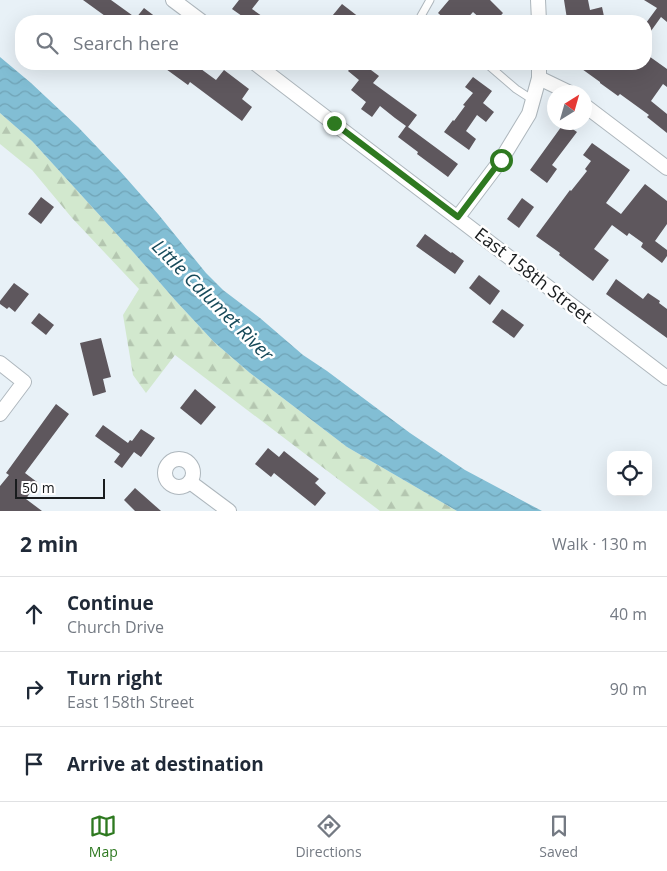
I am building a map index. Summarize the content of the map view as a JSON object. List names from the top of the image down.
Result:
{
  "streets": {
    "street": ["East 158th Street"]
  },
  "water": ["Little Calumet River"],
  "scale_bar": "50 m",
  "north": "top right",
  "page": {
    "search": "Search here",
    "scale": "50 m",
    "heading": ["2 min", "Walk · 130 m"],
    "list": [
      ["Continue", "Church Drive", "40 m"],
      ["Turn right", "East 158th Street", "90 m"],
      "Arrive at destination"
    ],
    "nav": ["Map", "Directions", "Saved"]
  }
}
